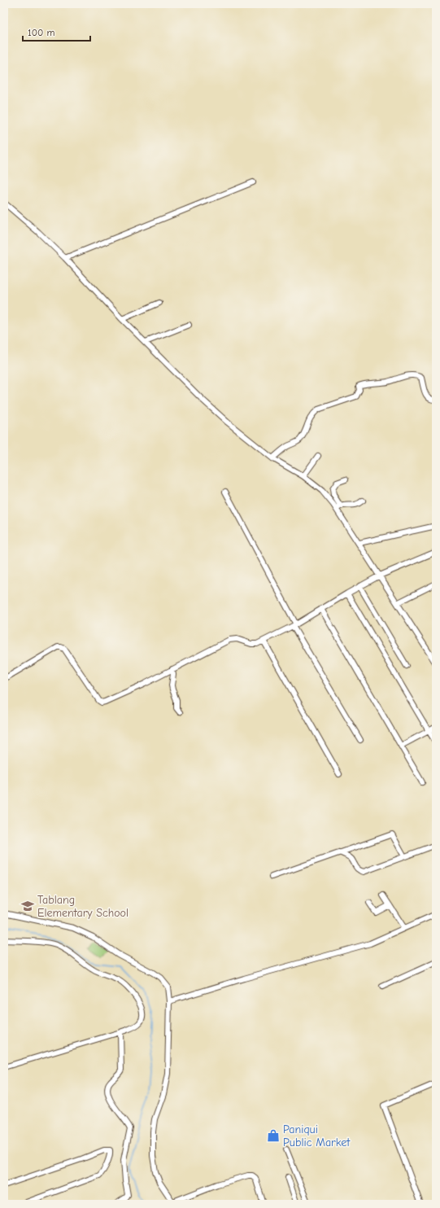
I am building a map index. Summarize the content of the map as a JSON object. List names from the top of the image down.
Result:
{
  "places": {
    "school or university": ["Tablang Elementary School"],
    "shop": ["Paniqui Public Market"]
  },
  "scale_bar": "100 m"
}
